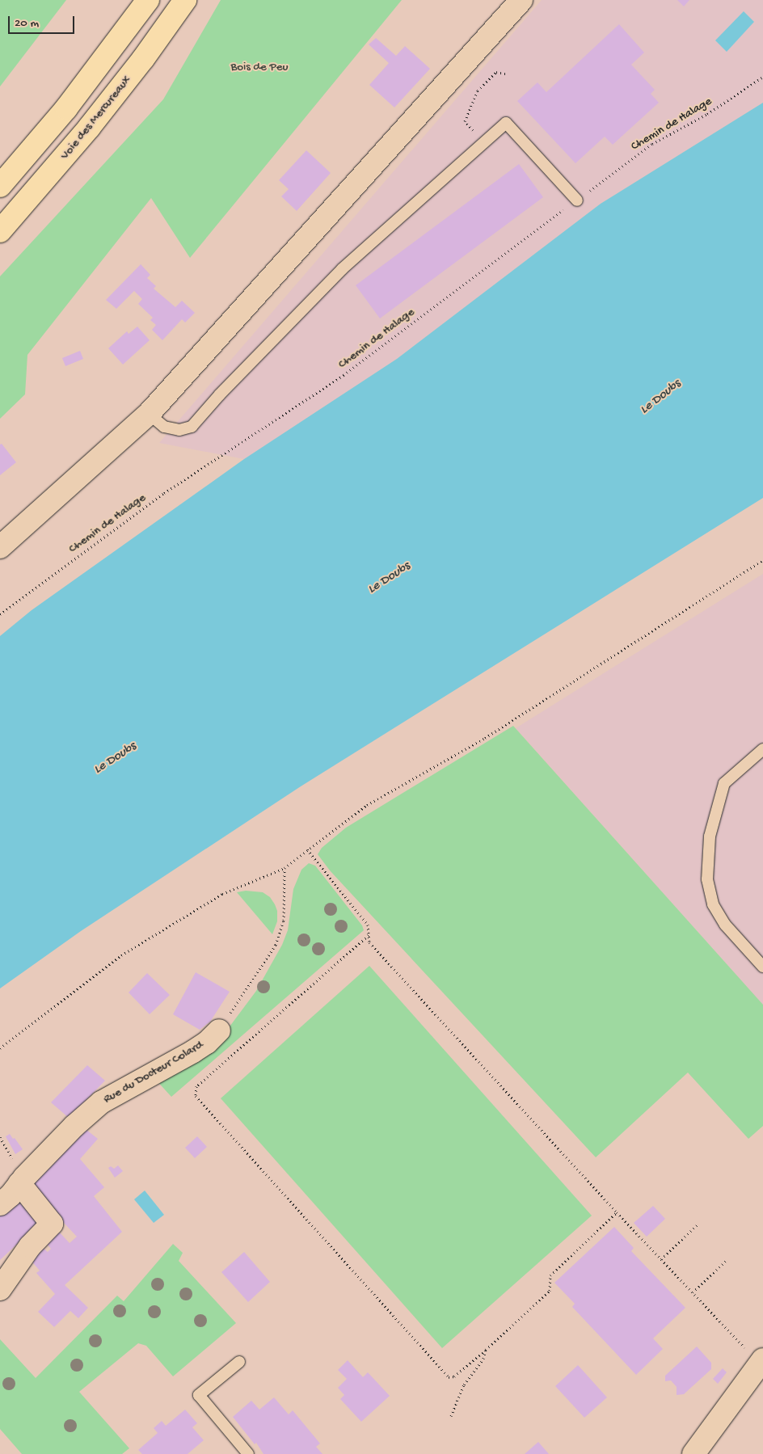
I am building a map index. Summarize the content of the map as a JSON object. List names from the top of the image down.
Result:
{
  "streets": {
    "highway": ["Voie des Mercureaux"],
    "main road": ["Rue du Docteur Colard"],
    "path": ["Chemin de Halage"]
  },
  "water": ["Le Doubs"],
  "parks": ["Bois de Peu"],
  "scale_bar": "20 m"
}
